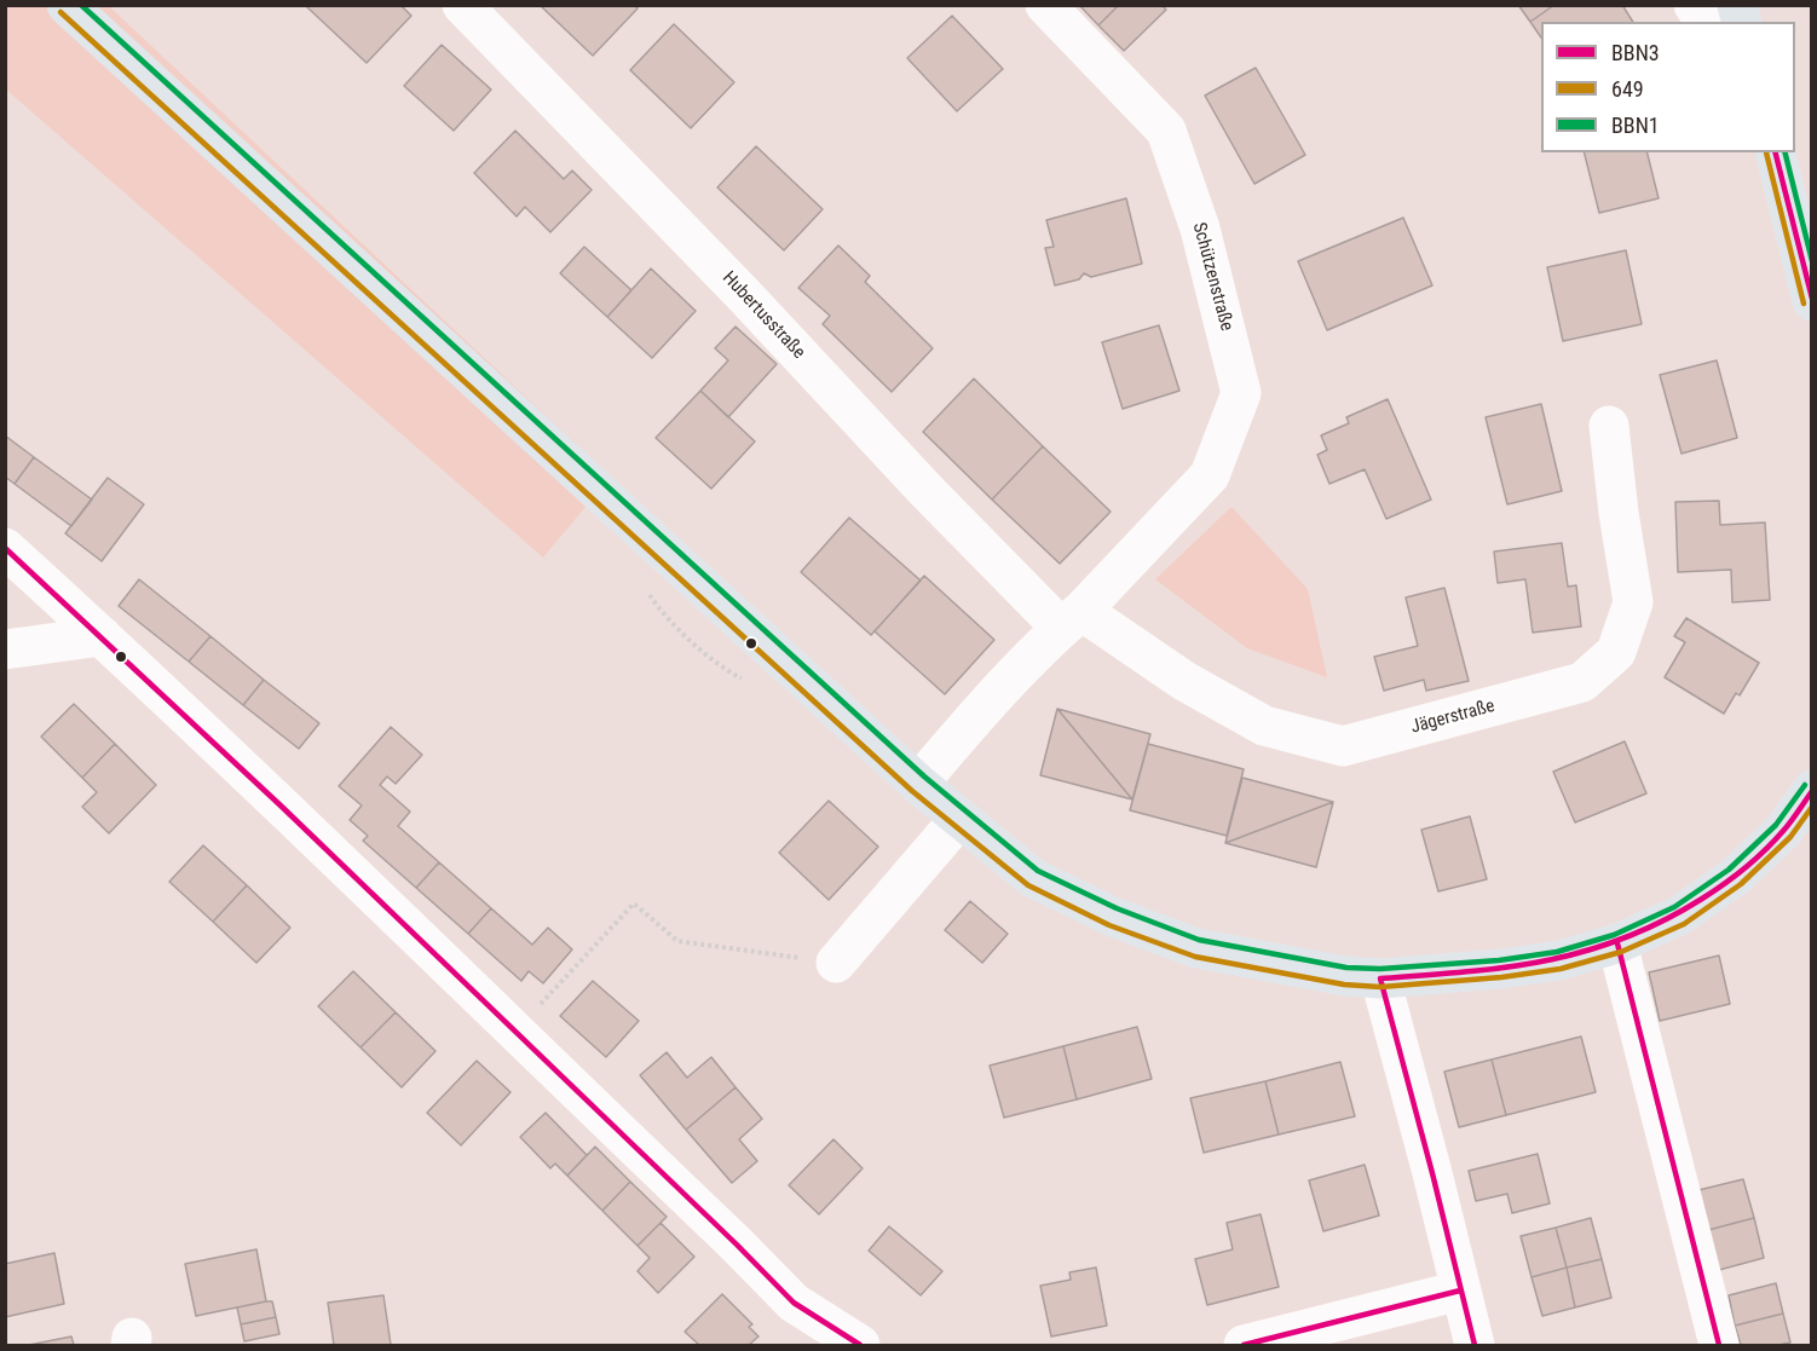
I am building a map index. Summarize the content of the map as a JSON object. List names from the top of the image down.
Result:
{
  "streets": {
    "street": ["Schützenstraße", "Hubertusstraße", "Jägerstraße"]
  },
  "crossings": [
    ["Schützenstraße", "Hubertusstraße"],
    ["Schützenstraße", "Jägerstraße"],
    ["Hubertusstraße", "Jägerstraße"]
  ],
  "lines": ["transit line BBN1", "transit line 649", "transit line BBN3"],
  "legend": ["BBN3", "649", "BBN1"]
}
